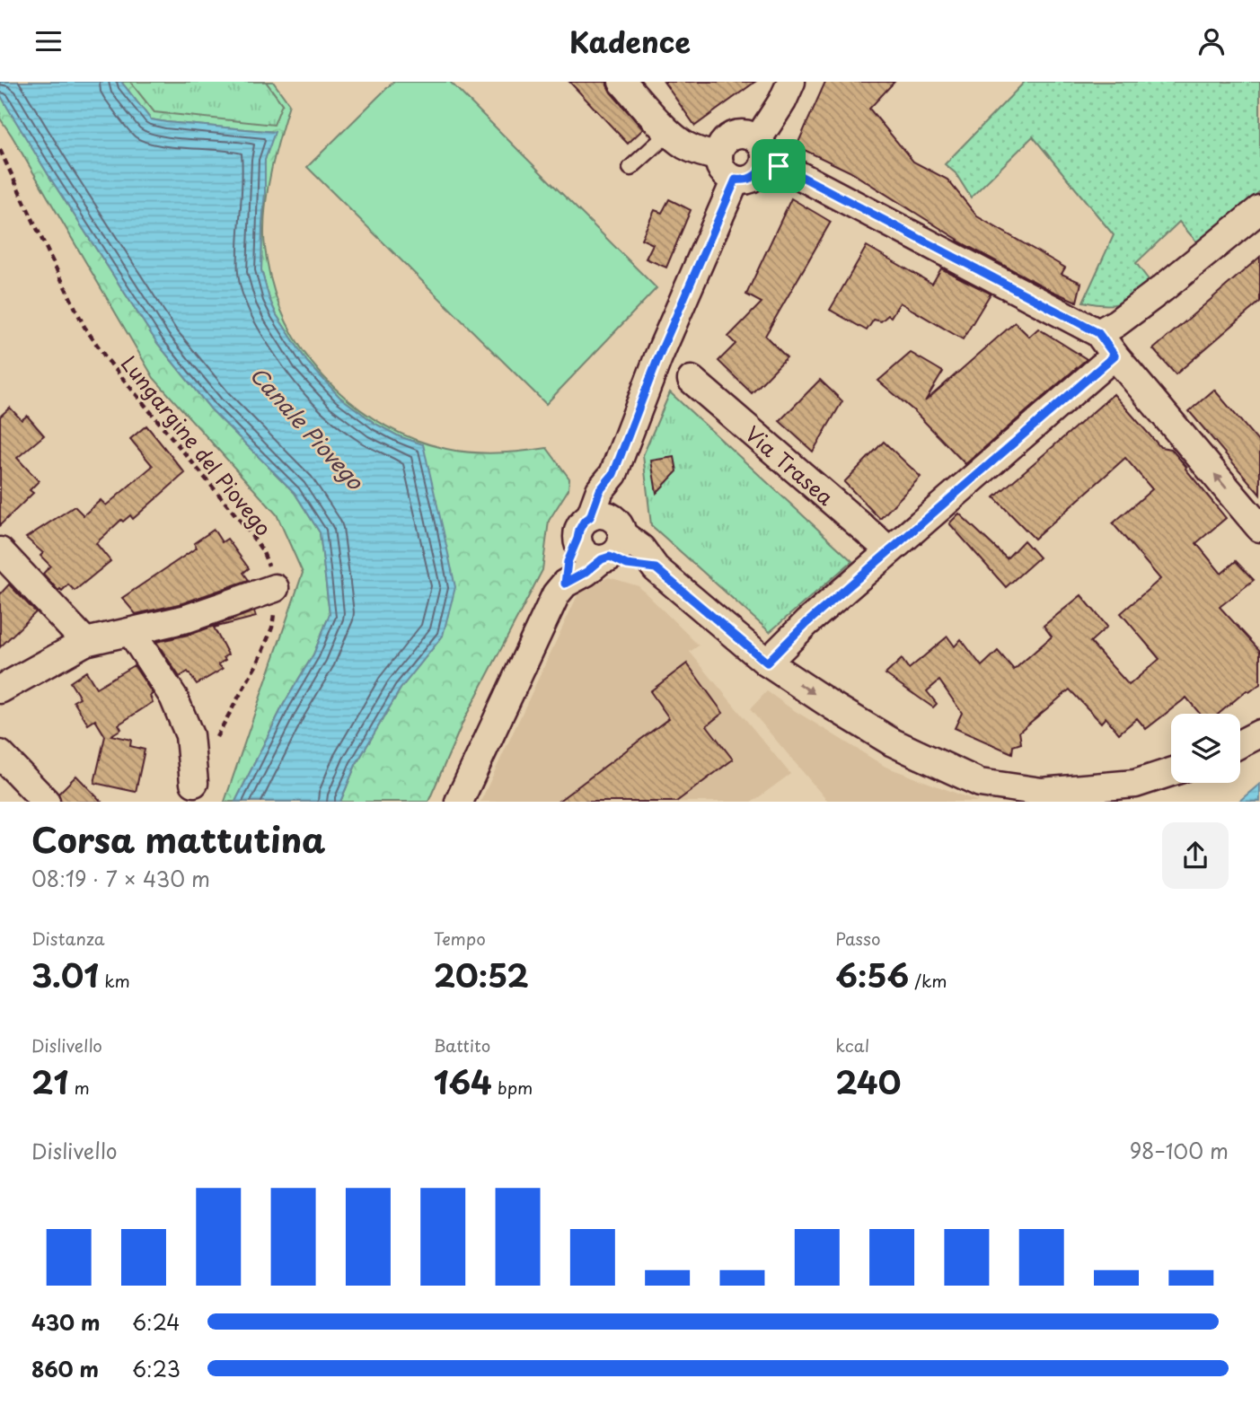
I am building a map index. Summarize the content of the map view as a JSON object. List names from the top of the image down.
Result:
{
  "streets": {
    "street": ["Via Trasea"],
    "path": ["Lungargine del Piovego"]
  },
  "water": ["Canale Piovego"],
  "page": {
    "header": "Kadence",
    "heading": ["Corsa mattutina", "08:19 · 7 × 430 m"],
    "stats": [
      ["Distanza", "3.01 km"],
      ["Tempo", "20:52"],
      ["Passo", "6:56 /km"],
      ["Dislivello", "21 m"],
      ["Battito", "164 bpm"],
      ["kcal", "240"]
    ],
    "chart": ["Dislivello", "98–100 m"],
    "list": [
      {
        "name": "430 m",
        "note": "6:24"
      },
      {
        "name": "860 m",
        "note": "6:23"
      }
    ]
  }
}
